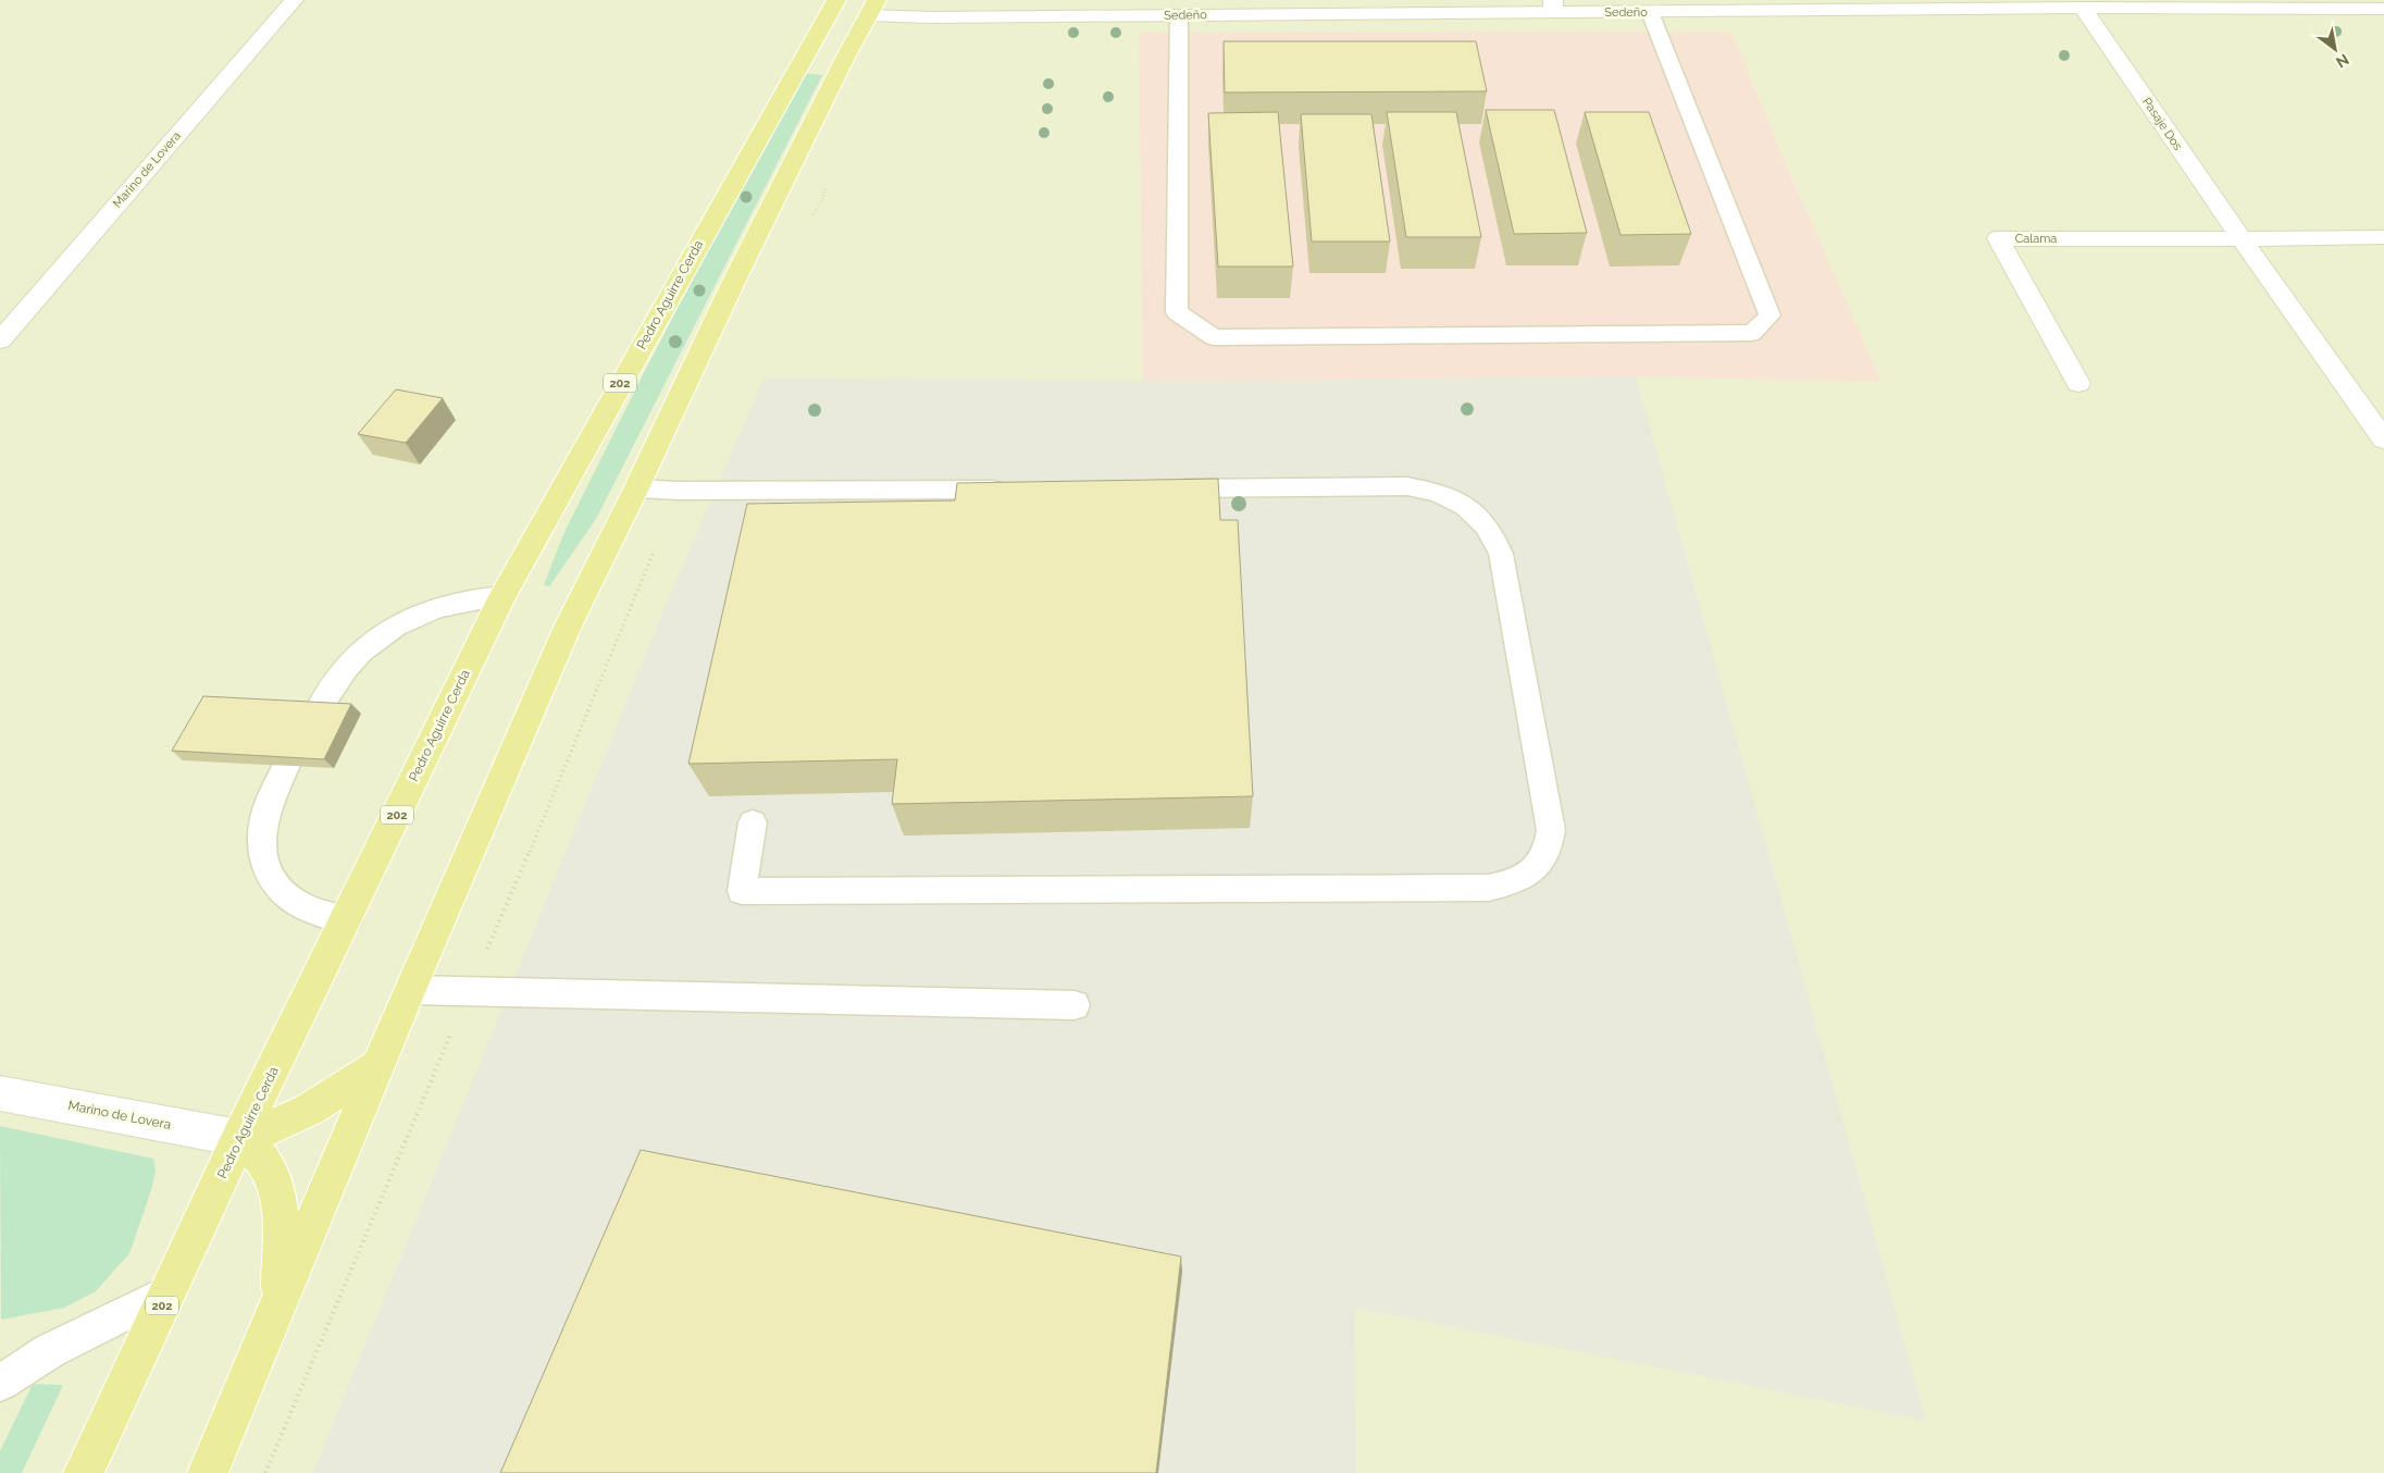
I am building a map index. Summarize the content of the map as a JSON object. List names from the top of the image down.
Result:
{
  "streets": {
    "highway": ["Pedro Aguirre Cerda", "202"],
    "street": [
      "Sedeño",
      "Pasaje Dos",
      "Marino de Lovera",
      "Calama"
    ]
  },
  "crossings": [
    ["Sedeño", "Pasaje Dos"],
    ["Pasaje Dos", "Calama"],
    ["Marino de Lovera", "Pedro Aguirre Cerda"]
  ],
  "north": "bottom right"
}
